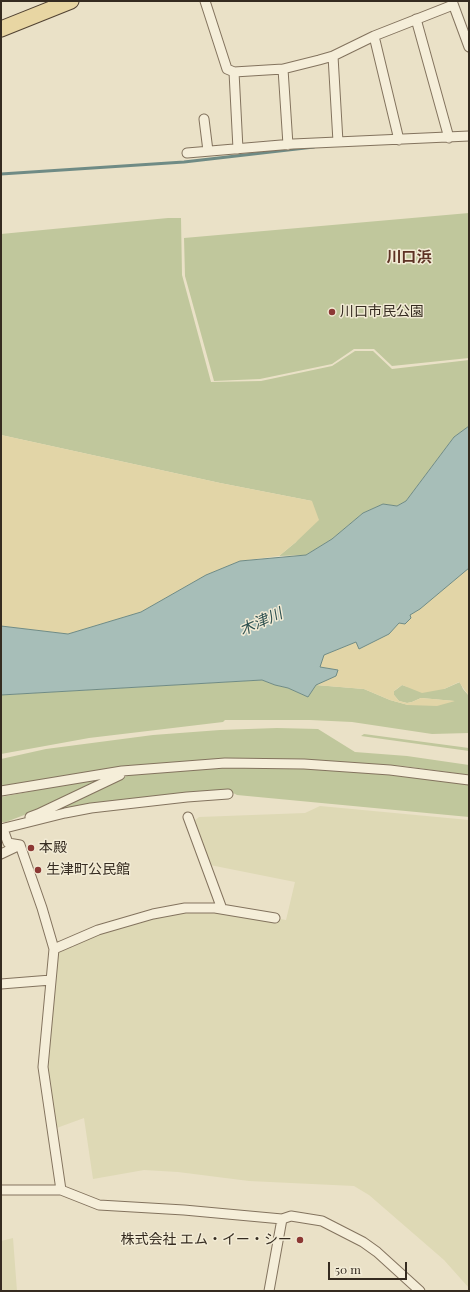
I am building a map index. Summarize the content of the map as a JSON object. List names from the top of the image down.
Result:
{
  "districts": ["川口浜"],
  "water": ["木津川"],
  "places": [
    "川口市民公園",
    "本殿",
    "生津町公民館",
    "株式会社 エム・イー・シー"
  ],
  "scale_bar": "50 m"
}
